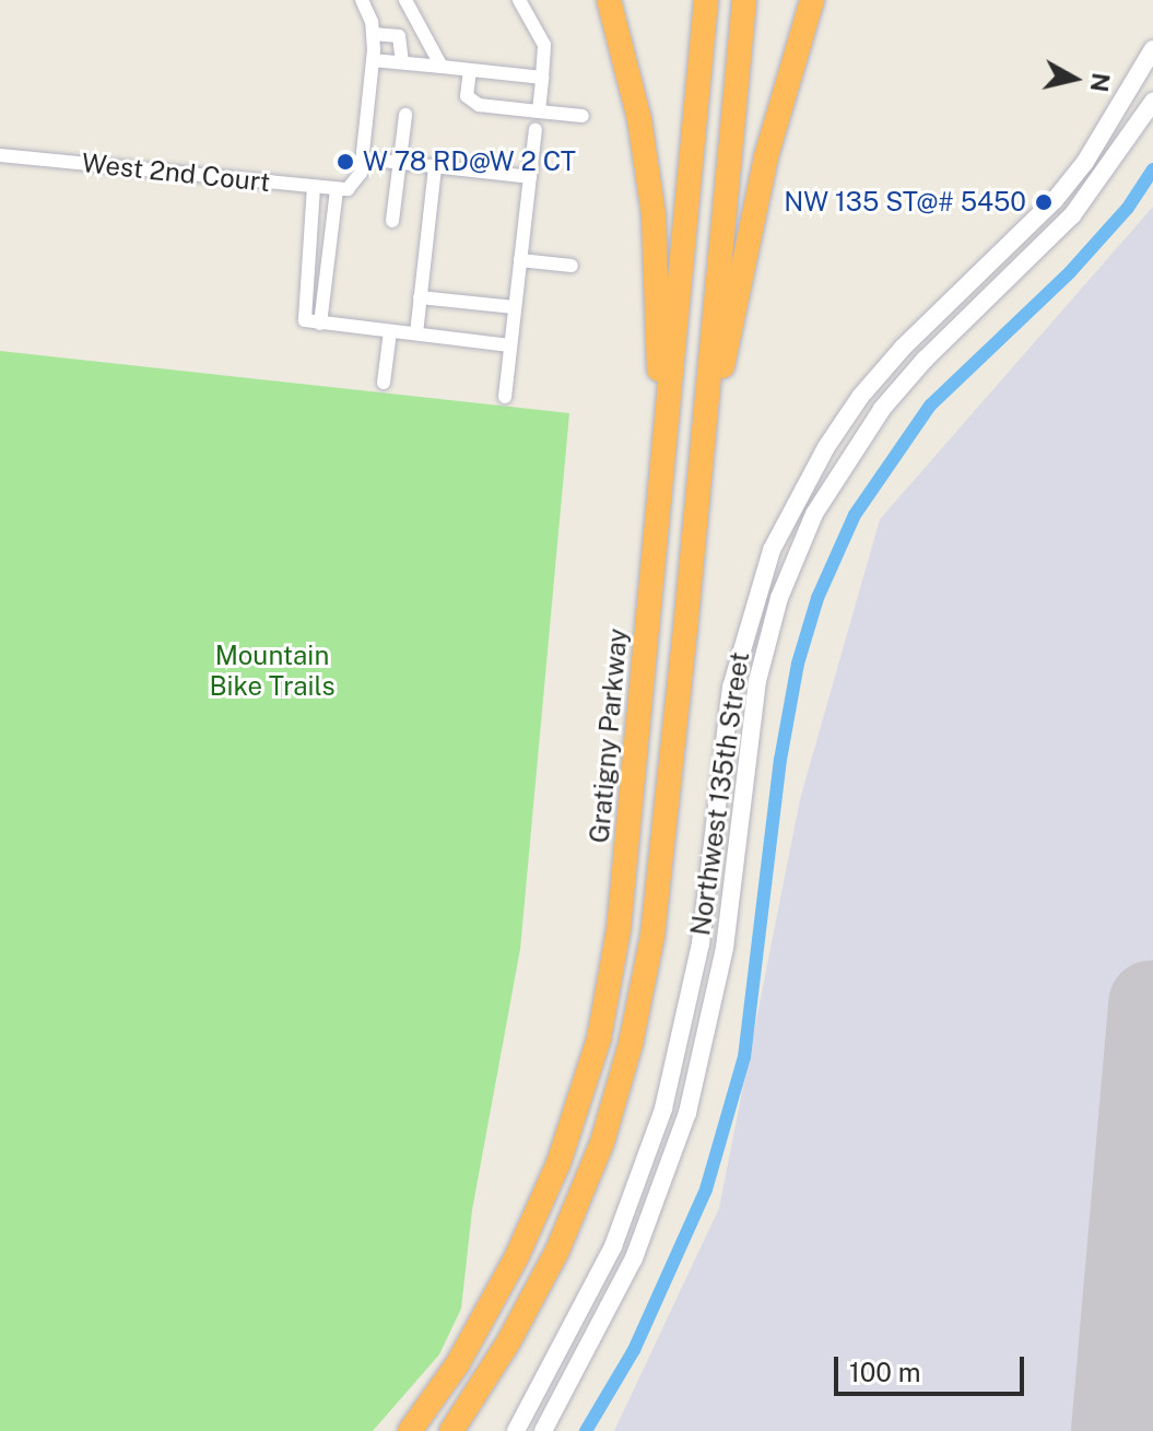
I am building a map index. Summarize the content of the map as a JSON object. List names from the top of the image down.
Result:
{
  "streets": {
    "highway": ["Gratigny Parkway"],
    "main road": ["Northwest 135th Street"],
    "street": ["West 2nd Court"]
  },
  "parks": ["Mountain Bike Trails"],
  "places": ["W 78 RD@W 2 CT", "NW 135 ST@# 5450"],
  "scale_bar": "100 m",
  "north": "right"
}
